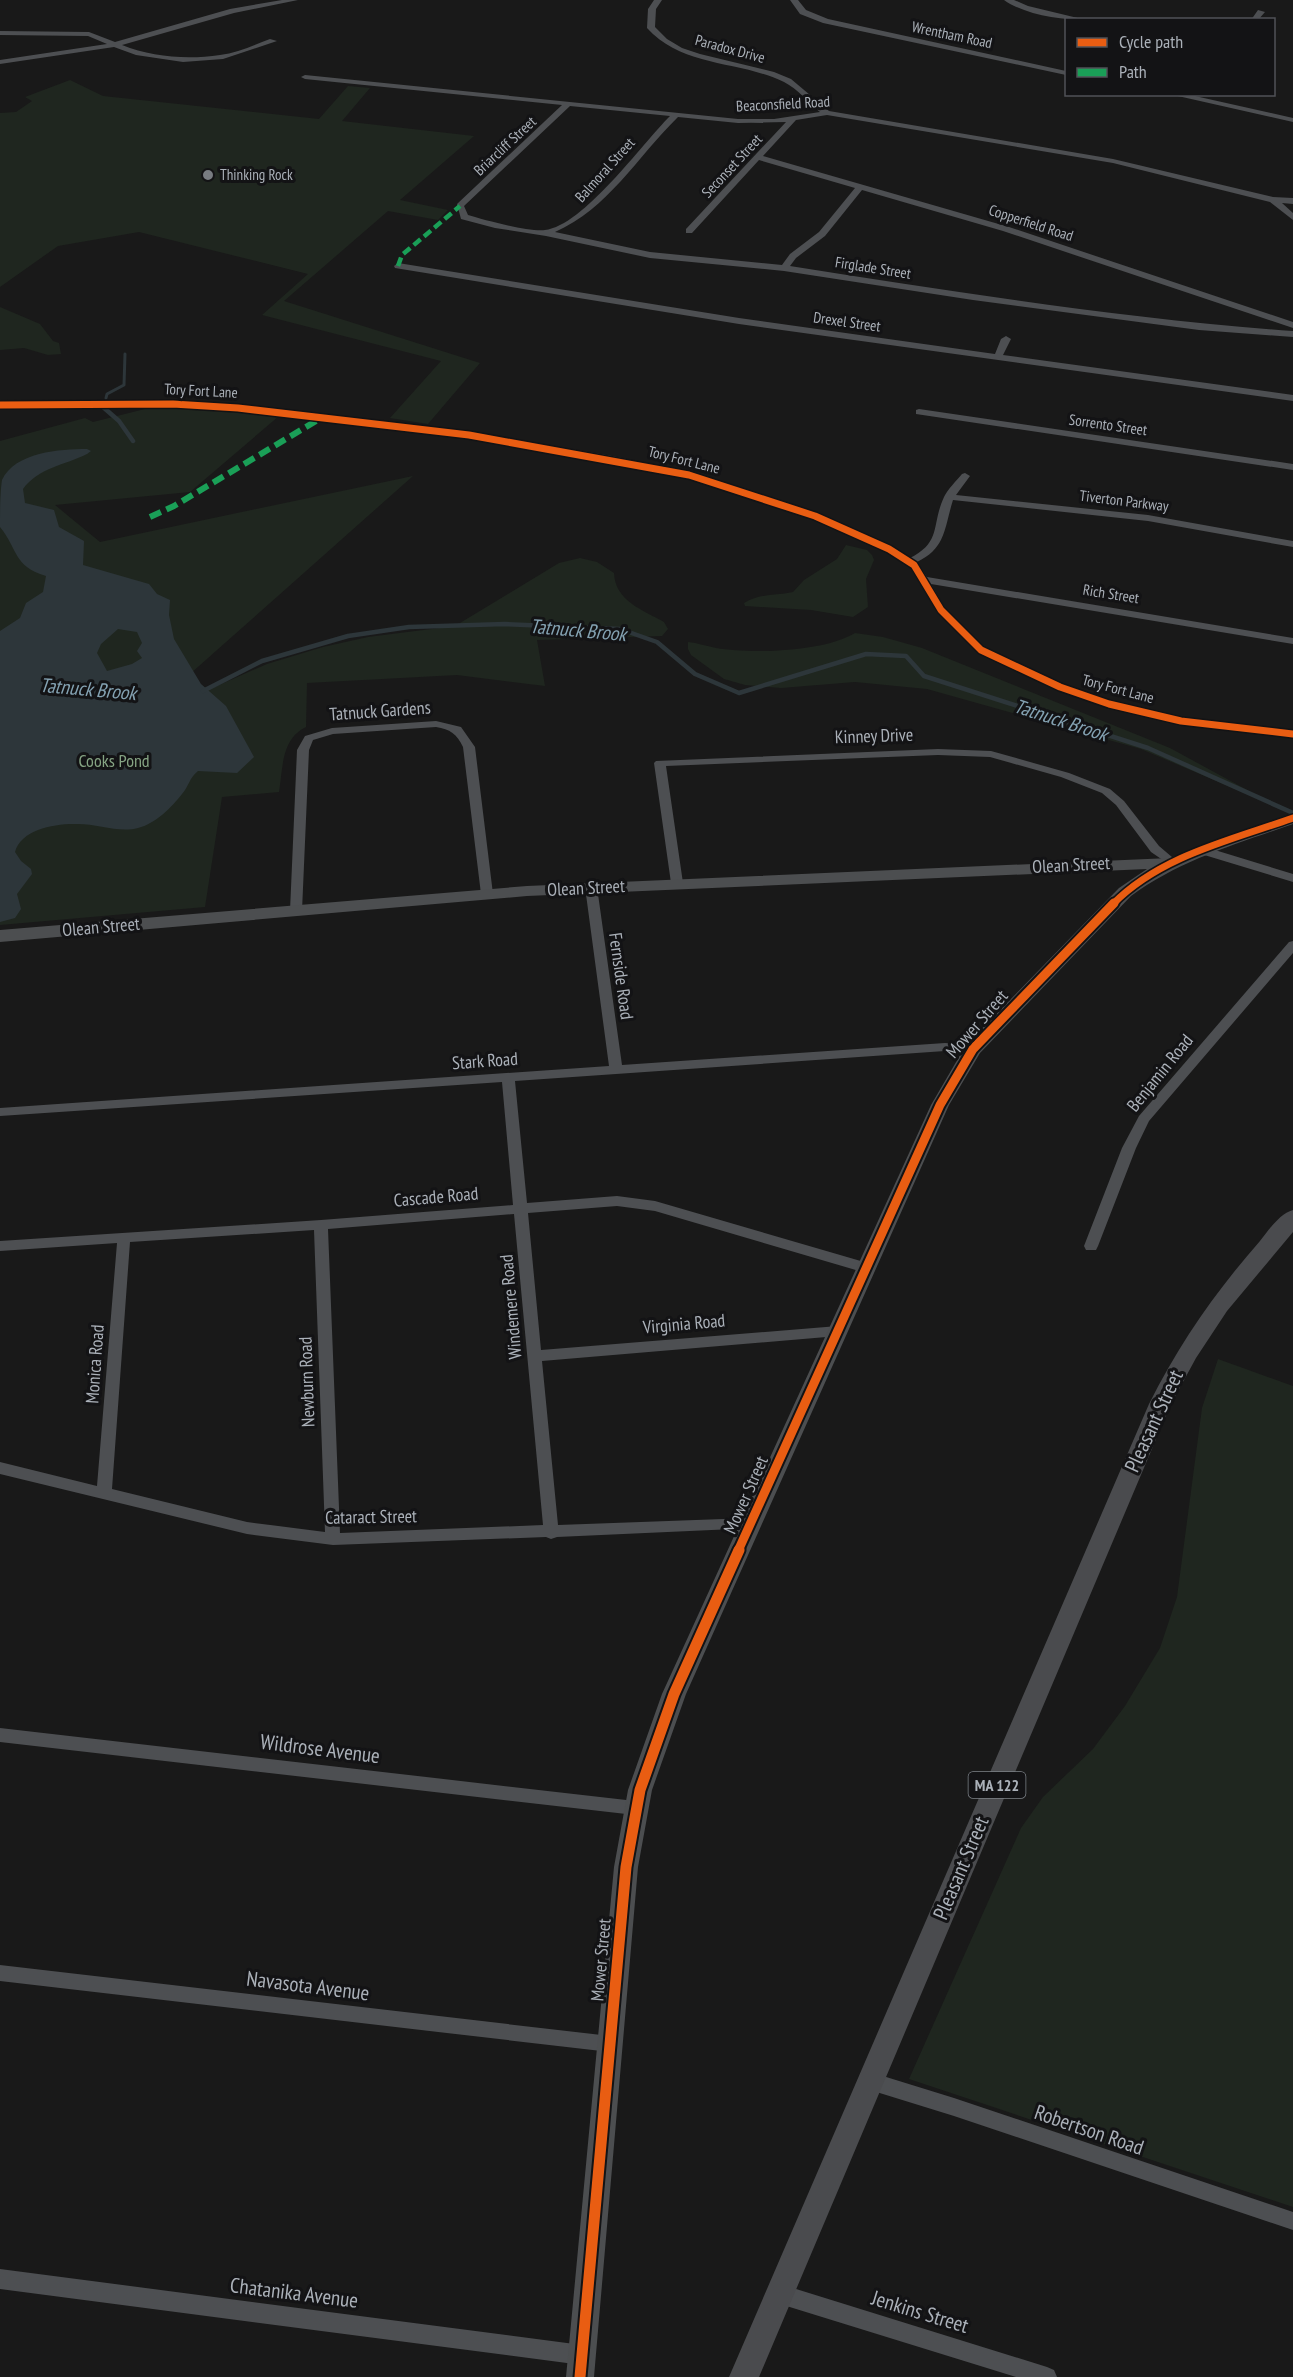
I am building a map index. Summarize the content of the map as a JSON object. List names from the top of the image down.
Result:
{
  "streets": {
    "main road": ["Pleasant Street", "MA 122"],
    "street": [
      "Wrentham Road",
      "Paradox Drive",
      "Beaconsfield Road",
      "Briarcliff Street",
      "Seconset Street",
      "Balmoral Street",
      "Copperfield Road",
      "Firglade Street",
      "Drexel Street",
      "Tory Fort Lane",
      "Sorrento Street",
      "Tiverton Parkway",
      "Rich Street",
      "Tatnuck Gardens",
      "Kinney Drive",
      "Olean Street",
      "Fernside Road",
      "Mower Street",
      "Stark Road",
      "Benjamin Road",
      "Cascade Road",
      "Windemere Road",
      "Virginia Road",
      "Monica Road",
      "Newburn Road",
      "Cataract Street",
      "Wildrose Avenue",
      "Navasota Avenue",
      "Robertson Road",
      "Chatanika Avenue",
      "Jenkins Street"
    ]
  },
  "crossings": [
    ["Paradox Drive", "Beaconsfield Road"],
    ["Beaconsfield Road", "Briarcliff Street"],
    ["Beaconsfield Road", "Seconset Street"],
    ["Beaconsfield Road", "Balmoral Street"],
    ["Briarcliff Street", "Firglade Street"],
    ["Seconset Street", "Copperfield Road"],
    ["Balmoral Street", "Firglade Street"],
    ["Tory Fort Lane", "Rich Street"],
    ["Tatnuck Gardens", "Olean Street"],
    ["Kinney Drive", "Olean Street"],
    ["Kinney Drive", "Mower Street"],
    ["Olean Street", "Fernside Road"],
    ["Olean Street", "Mower Street"],
    ["Fernside Road", "Stark Road"],
    ["Mower Street", "Stark Road"],
    ["Mower Street", "Cascade Road"],
    ["Mower Street", "Virginia Road"],
    ["Mower Street", "Cataract Street"],
    ["Mower Street", "Wildrose Avenue"],
    ["Mower Street", "Navasota Avenue"],
    ["Mower Street", "Chatanika Avenue"],
    ["Stark Road", "Windemere Road"],
    ["Cascade Road", "Windemere Road"],
    ["Cascade Road", "Monica Road"],
    ["Cascade Road", "Newburn Road"],
    ["Windemere Road", "Virginia Road"],
    ["Windemere Road", "Cataract Street"],
    ["Monica Road", "Cataract Street"],
    ["Newburn Road", "Cataract Street"],
    ["Pleasant Street", "Robertson Road"],
    ["Pleasant Street", "Jenkins Street"]
  ],
  "water": ["Tatnuck Brook"],
  "parks": ["Cooks Pond"],
  "places": ["Thinking Rock"],
  "legend": ["Cycle path", "Path"]
}
